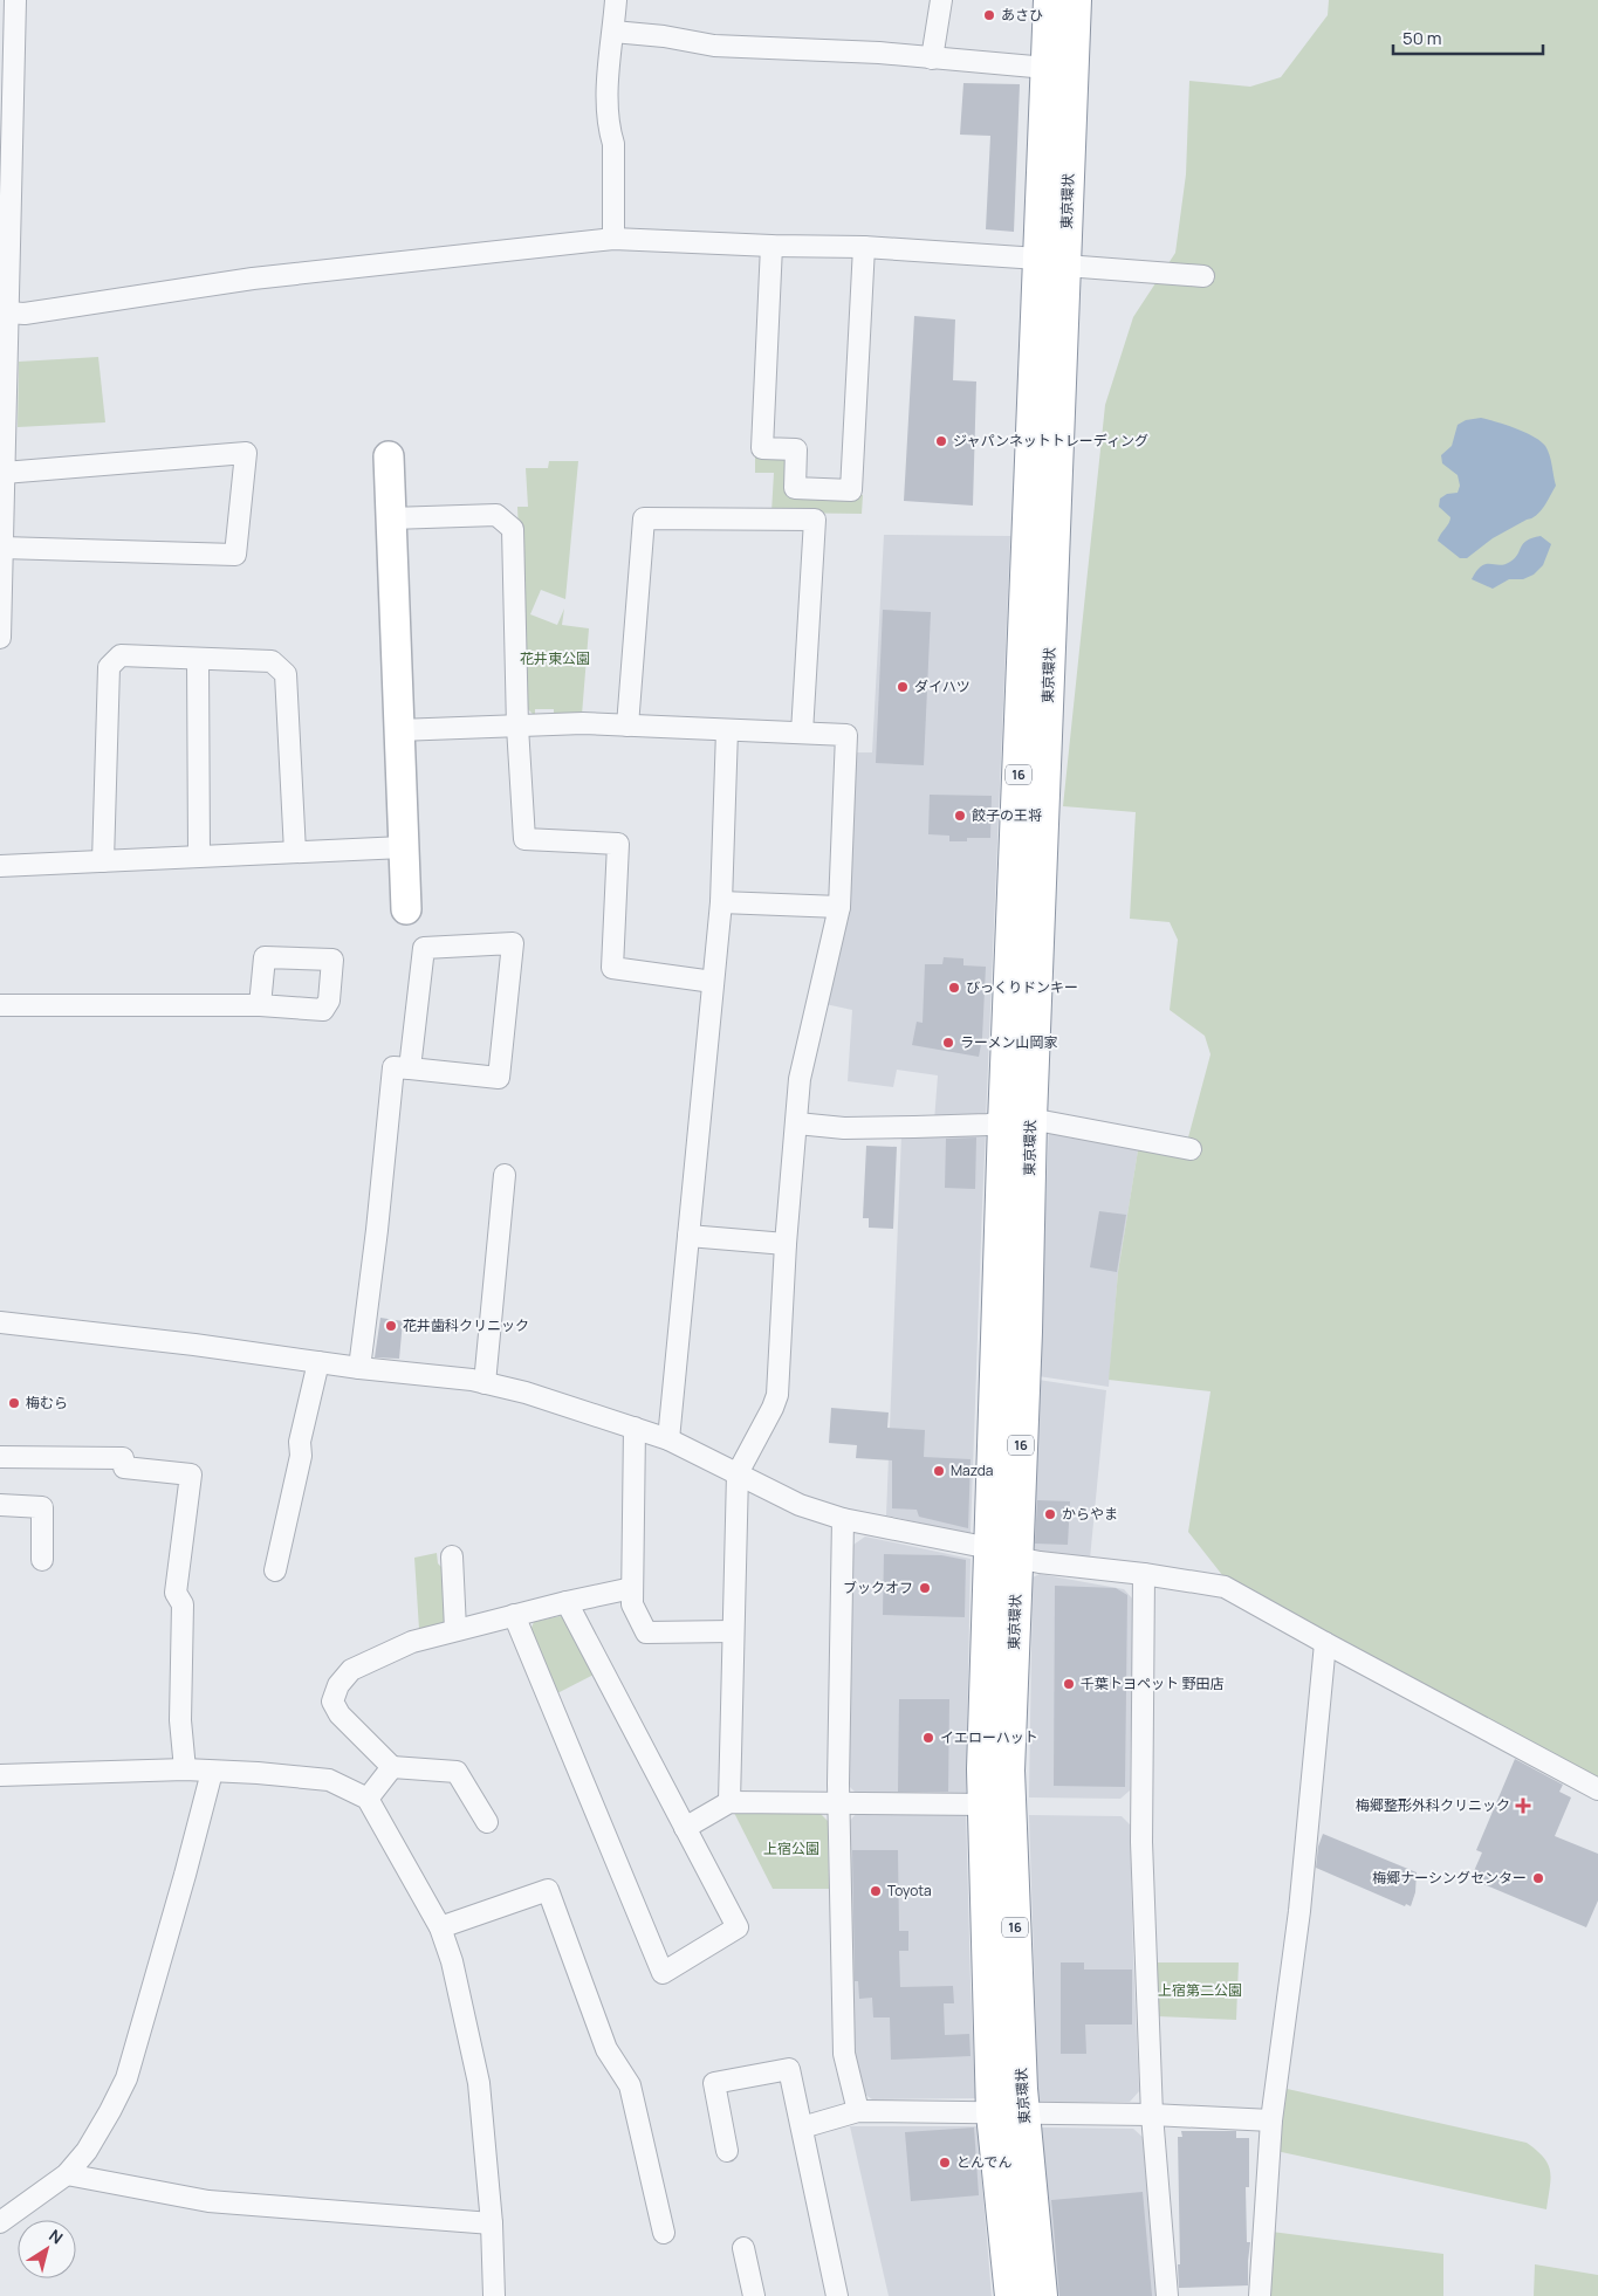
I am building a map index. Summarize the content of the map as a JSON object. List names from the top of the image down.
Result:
{
  "streets": {
    "highway": ["東京環状", "16"]
  },
  "parks": ["花井東公園", "上宿公園", "上宿第二公園"],
  "places": {
    "other": [
      "あさひ",
      "ジャパンネットトレーディング",
      "ダイハツ",
      "餃子の王将",
      "びっくりドンキー",
      "ラーメン山岡家",
      "花井歯科クリニック",
      "梅むら",
      "Mazda",
      "からやま",
      "ブックオフ",
      "千葉トヨペット 野田店",
      "イエローハット",
      "梅郷ナーシングセンター",
      "Toyota",
      "とんでん"
    ],
    "health": ["梅郷整形外科クリニック"]
  },
  "scale_bar": "50 m",
  "north": "top right"
}
